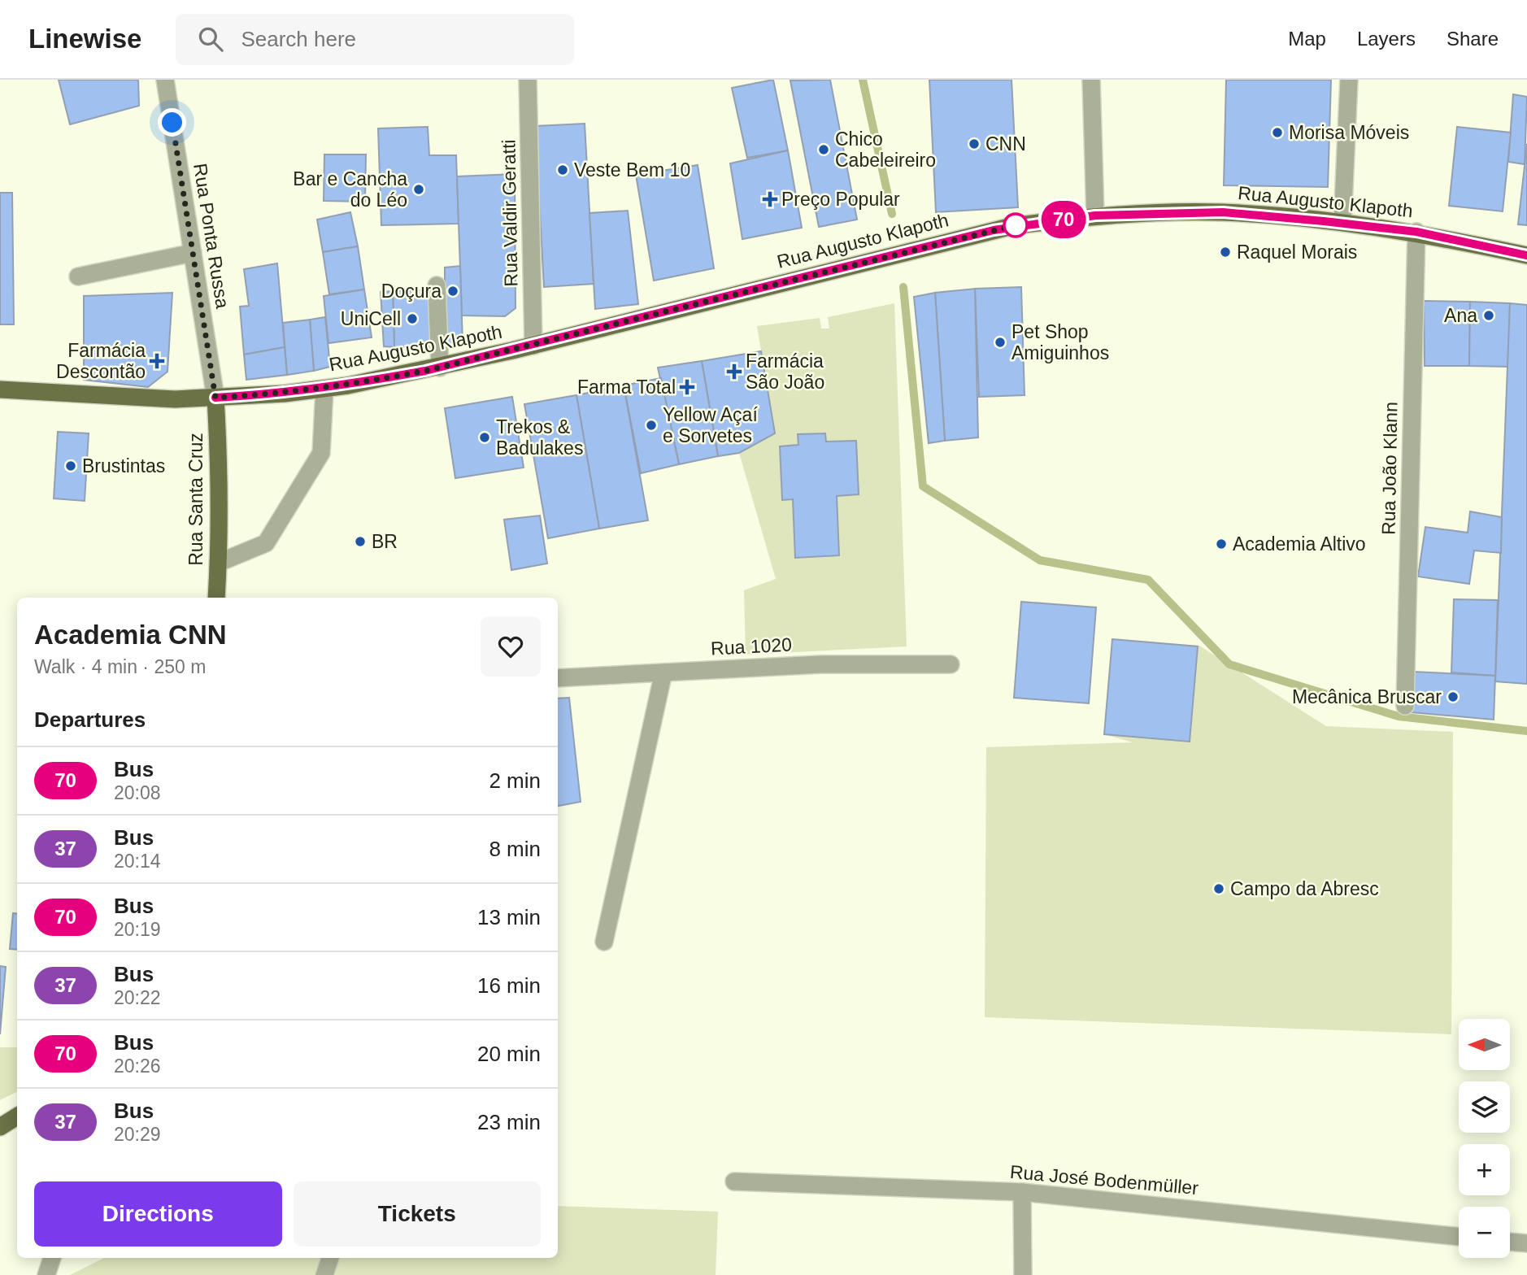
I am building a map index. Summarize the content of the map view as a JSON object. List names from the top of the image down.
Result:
{
  "streets": {
    "main road": ["Rua Augusto Klapoth", "Rua Santa Cruz"],
    "street": [
      "Rua Valdir Geratti",
      "Rua Ponta Russa",
      "Rua João Klann",
      "Rua 1020",
      "Rua José Bodenmüller"
    ]
  },
  "crossings": [
    ["Rua Augusto Klapoth", "Rua Valdir Geratti"],
    ["Rua Augusto Klapoth", "Rua Ponta Russa"],
    ["Rua Augusto Klapoth", "Rua João Klann"],
    ["Rua Augusto Klapoth", "Rua Santa Cruz"],
    ["Rua Ponta Russa", "Rua Santa Cruz"]
  ],
  "places": {
    "other": [
      "Morisa Móveis",
      "CNN",
      "Chico Cabeleireiro",
      "Veste Bem 10",
      "Bar e Cancha do Léo",
      "Raquel Morais",
      "Doçura",
      "Ana",
      "UniCell",
      "Pet Shop Amiguinhos",
      "Yellow Açaí e Sorvetes",
      "Trekos & Badulakes",
      "Brustintas",
      "BR",
      "Academia Altivo",
      "Mecânica Bruscar",
      "Campo da Abresc"
    ],
    "health": [
      "Preço Popular",
      "Farmácia Descontão",
      "Farmácia São João",
      "Farma Total"
    ]
  },
  "lines": ["bus line 70"],
  "north": "left",
  "page": {
    "header": "Linewise",
    "search": "Search here",
    "nav": ["Map", "Layers", "Share"],
    "on_map": "70",
    "heading": [
      ["Academia CNN", "Walk · 4 min · 250 m"],
      "Departures"
    ],
    "list": [
      {
        "mark": "70",
        "name": "Bus",
        "note": "20:08",
        "value": "2 min"
      },
      {
        "mark": "37",
        "name": "Bus",
        "note": "20:14",
        "value": "8 min"
      },
      {
        "mark": "70",
        "name": "Bus",
        "note": "20:19",
        "value": "13 min"
      },
      {
        "mark": "37",
        "name": "Bus",
        "note": "20:22",
        "value": "16 min"
      },
      {
        "mark": "70",
        "name": "Bus",
        "note": "20:26",
        "value": "20 min"
      },
      {
        "mark": "37",
        "name": "Bus",
        "note": "20:29",
        "value": "23 min"
      }
    ],
    "map_buttons": ["+", "−"],
    "buttons": ["Directions", "Tickets"]
  }
}
